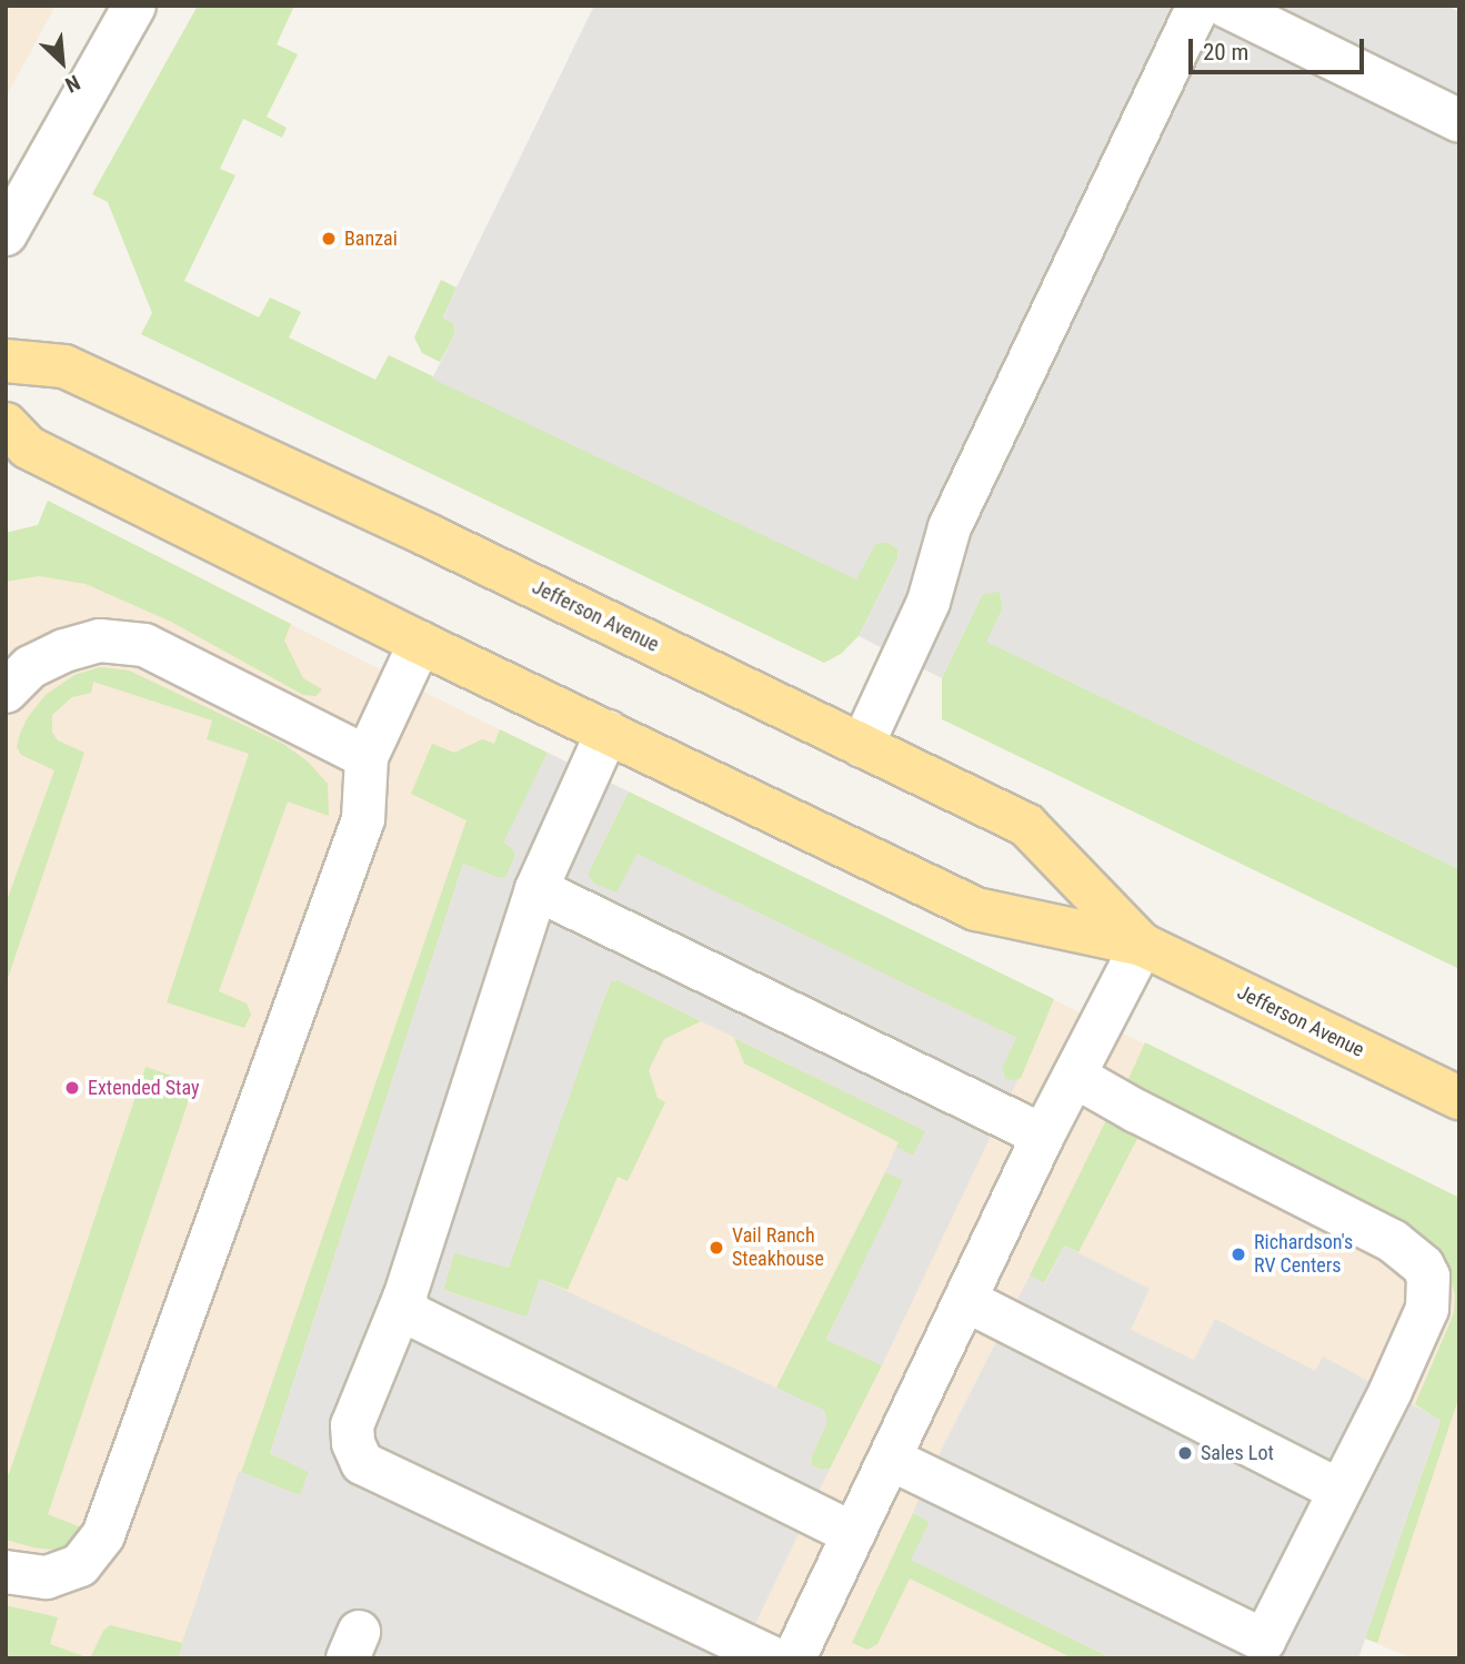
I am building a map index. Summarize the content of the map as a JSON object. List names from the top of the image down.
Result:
{
  "streets": {
    "main road": ["Jefferson Avenue"]
  },
  "places": [
    "Banzai",
    "Extended Stay",
    "Vail Ranch Steakhouse",
    "Richardson's RV Centers",
    "Sales Lot"
  ],
  "scale_bar": "20 m",
  "north": "bottom right"
}
